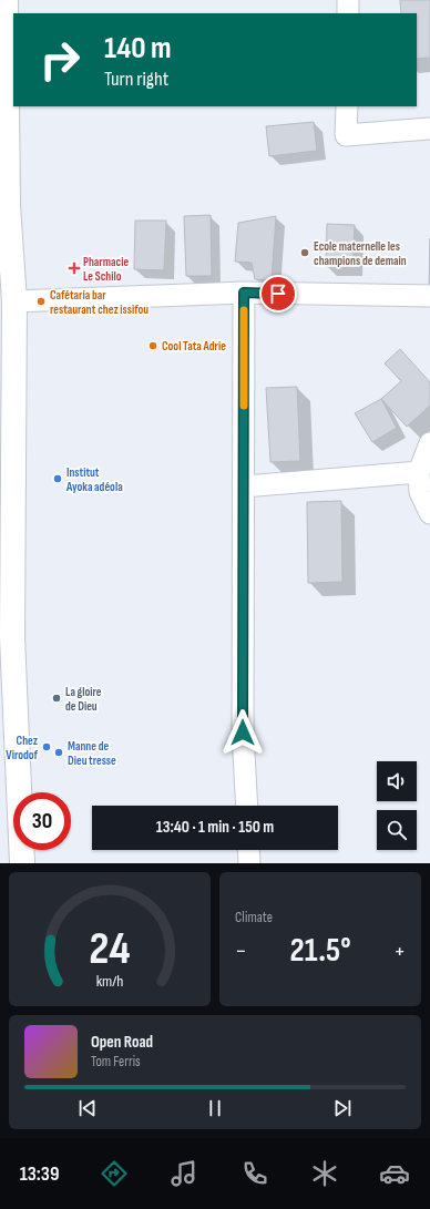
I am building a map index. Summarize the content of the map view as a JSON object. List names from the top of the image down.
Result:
{
  "places": {
    "other": [
      "Ecole maternelle les champions de demain",
      "Cafétaria bar restaurant chez issifou",
      "Cool Tata Adrie",
      "Institut Ayoka adéola",
      "La gloire de Dieu",
      "Chez Virodof",
      "Manne de Dieu tresse"
    ],
    "health": ["Pharmacie Le Schilo"]
  },
  "page": {
    "turn": ["140 m", "Turn right"],
    "limit": "30",
    "trip": "13:40 · 1 min · 150 m",
    "tile": "Climate",
    "heat": ["−", "21.5°", "+"],
    "song": ["Open Road", "Tom Ferris"],
    "tabs": "13:39",
    "gauge": ["24", "km/h"]
  }
}
